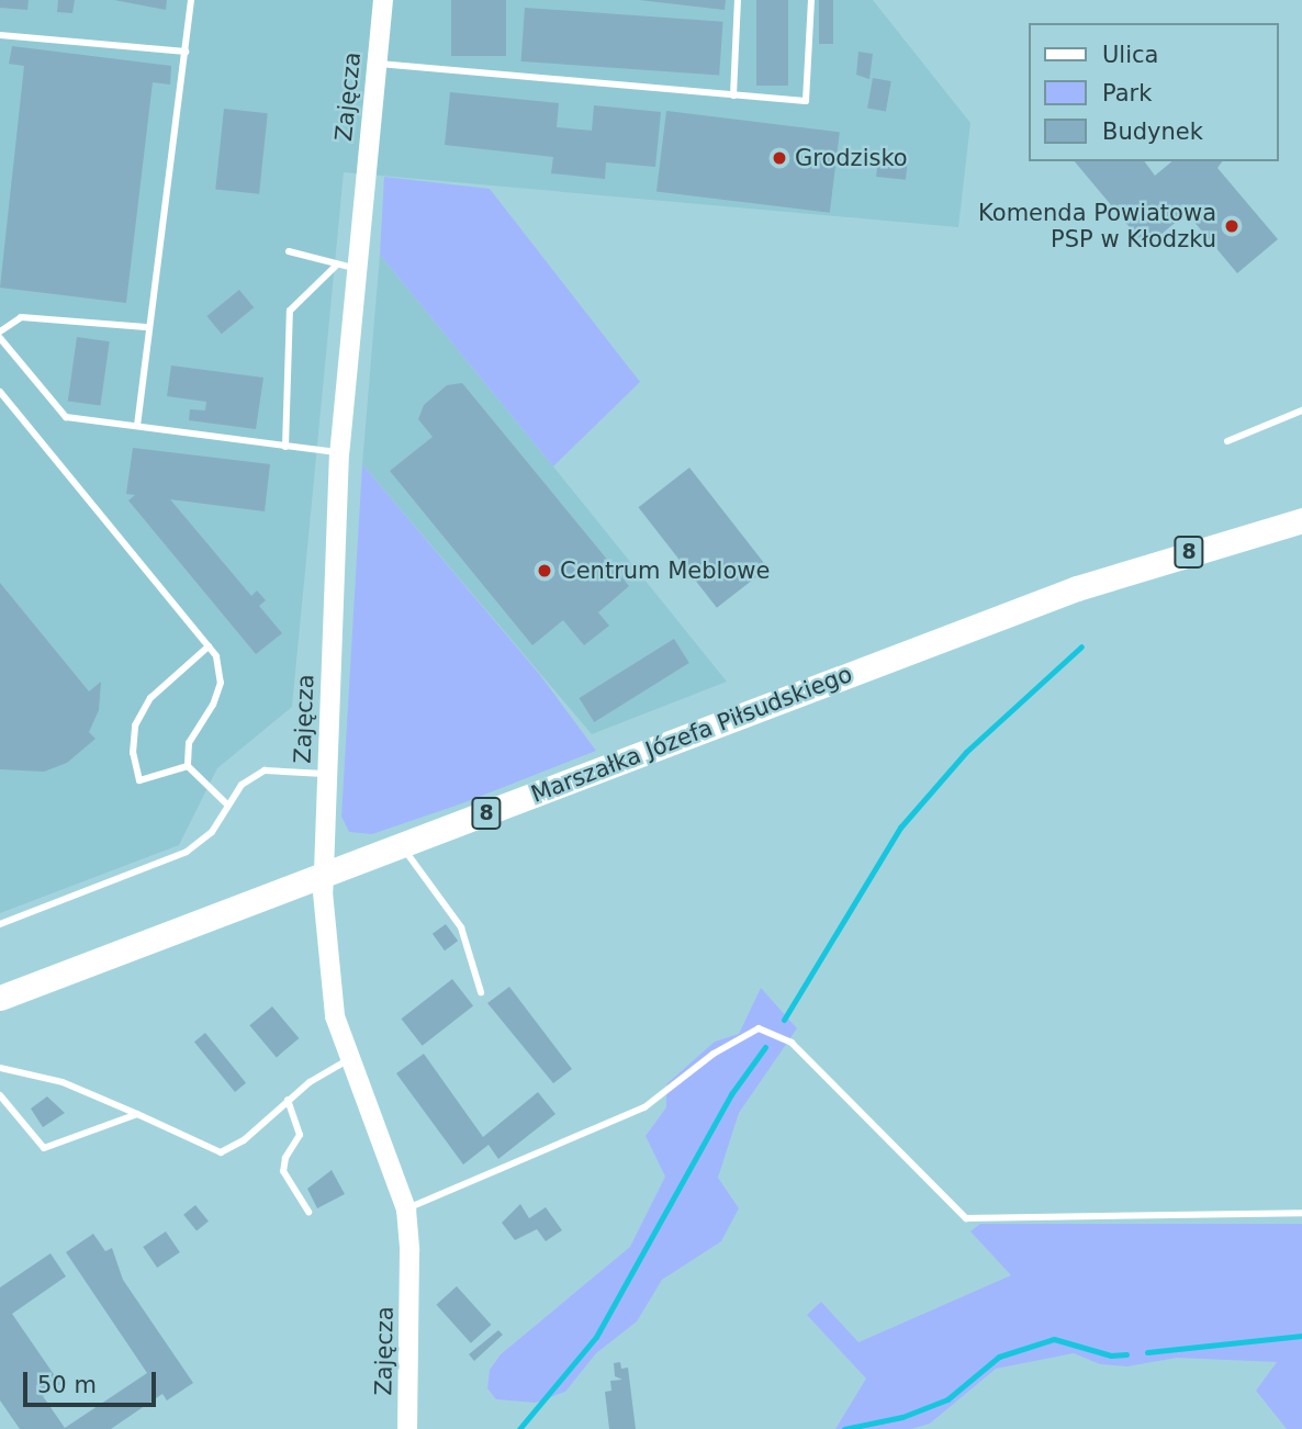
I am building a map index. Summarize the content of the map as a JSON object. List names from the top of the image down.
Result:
{
  "streets": {
    "highway": ["8", "Marszałka Józefa Piłsudskiego"],
    "street": ["Zajęcza"]
  },
  "crossings": [
    ["Zajęcza", "Marszałka Józefa Piłsudskiego"]
  ],
  "places": ["Grodzisko", "Komenda Powiatowa PSP w Kłodzku", "Centrum Meblowe"],
  "legend": ["Ulica", "Park", "Budynek"],
  "scale_bar": "50 m"
}
